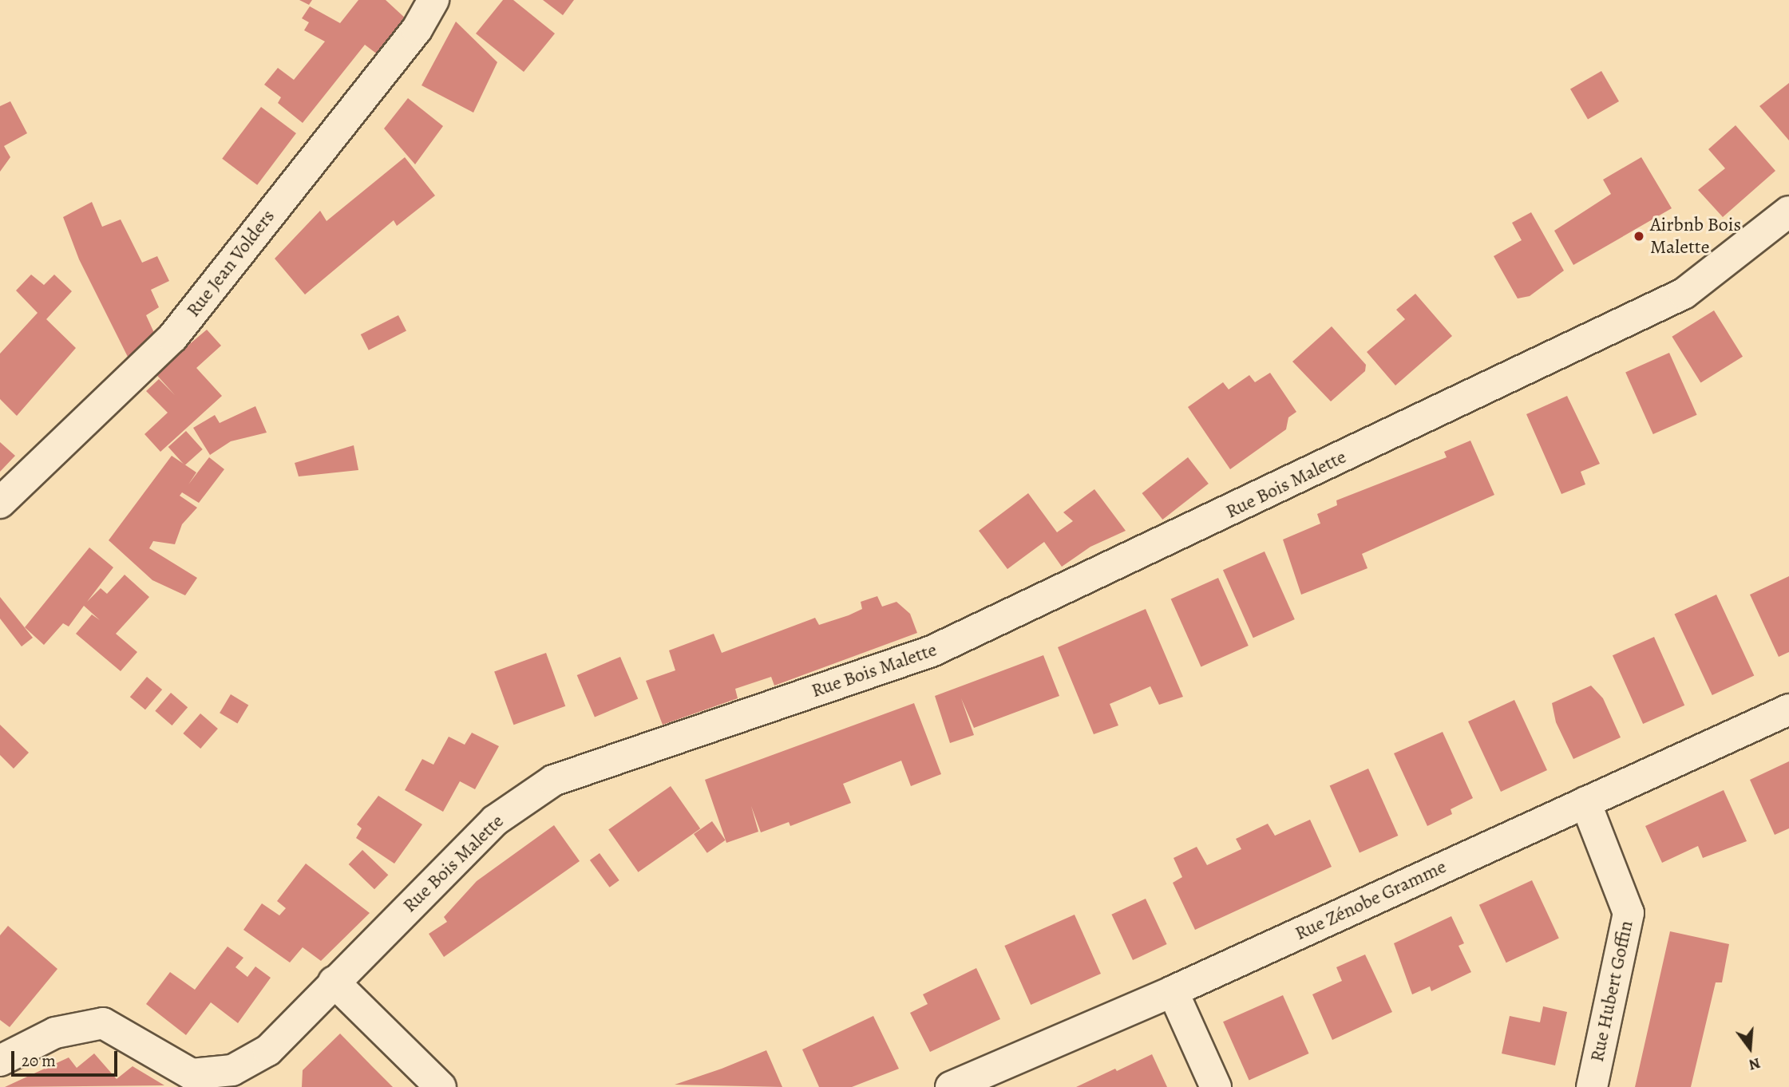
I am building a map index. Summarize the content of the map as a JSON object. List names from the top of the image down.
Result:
{
  "streets": {
    "street": [
      "Rue Jean Volders",
      "Rue Bois Malette",
      "Rue Zénobe Gramme",
      "Rue Hubert Goffin"
    ]
  },
  "crossings": [
    ["Rue Zénobe Gramme", "Rue Hubert Goffin"]
  ],
  "places": ["Airbnb Bois Malette"],
  "scale_bar": "20 m",
  "north": "bottom"
}
